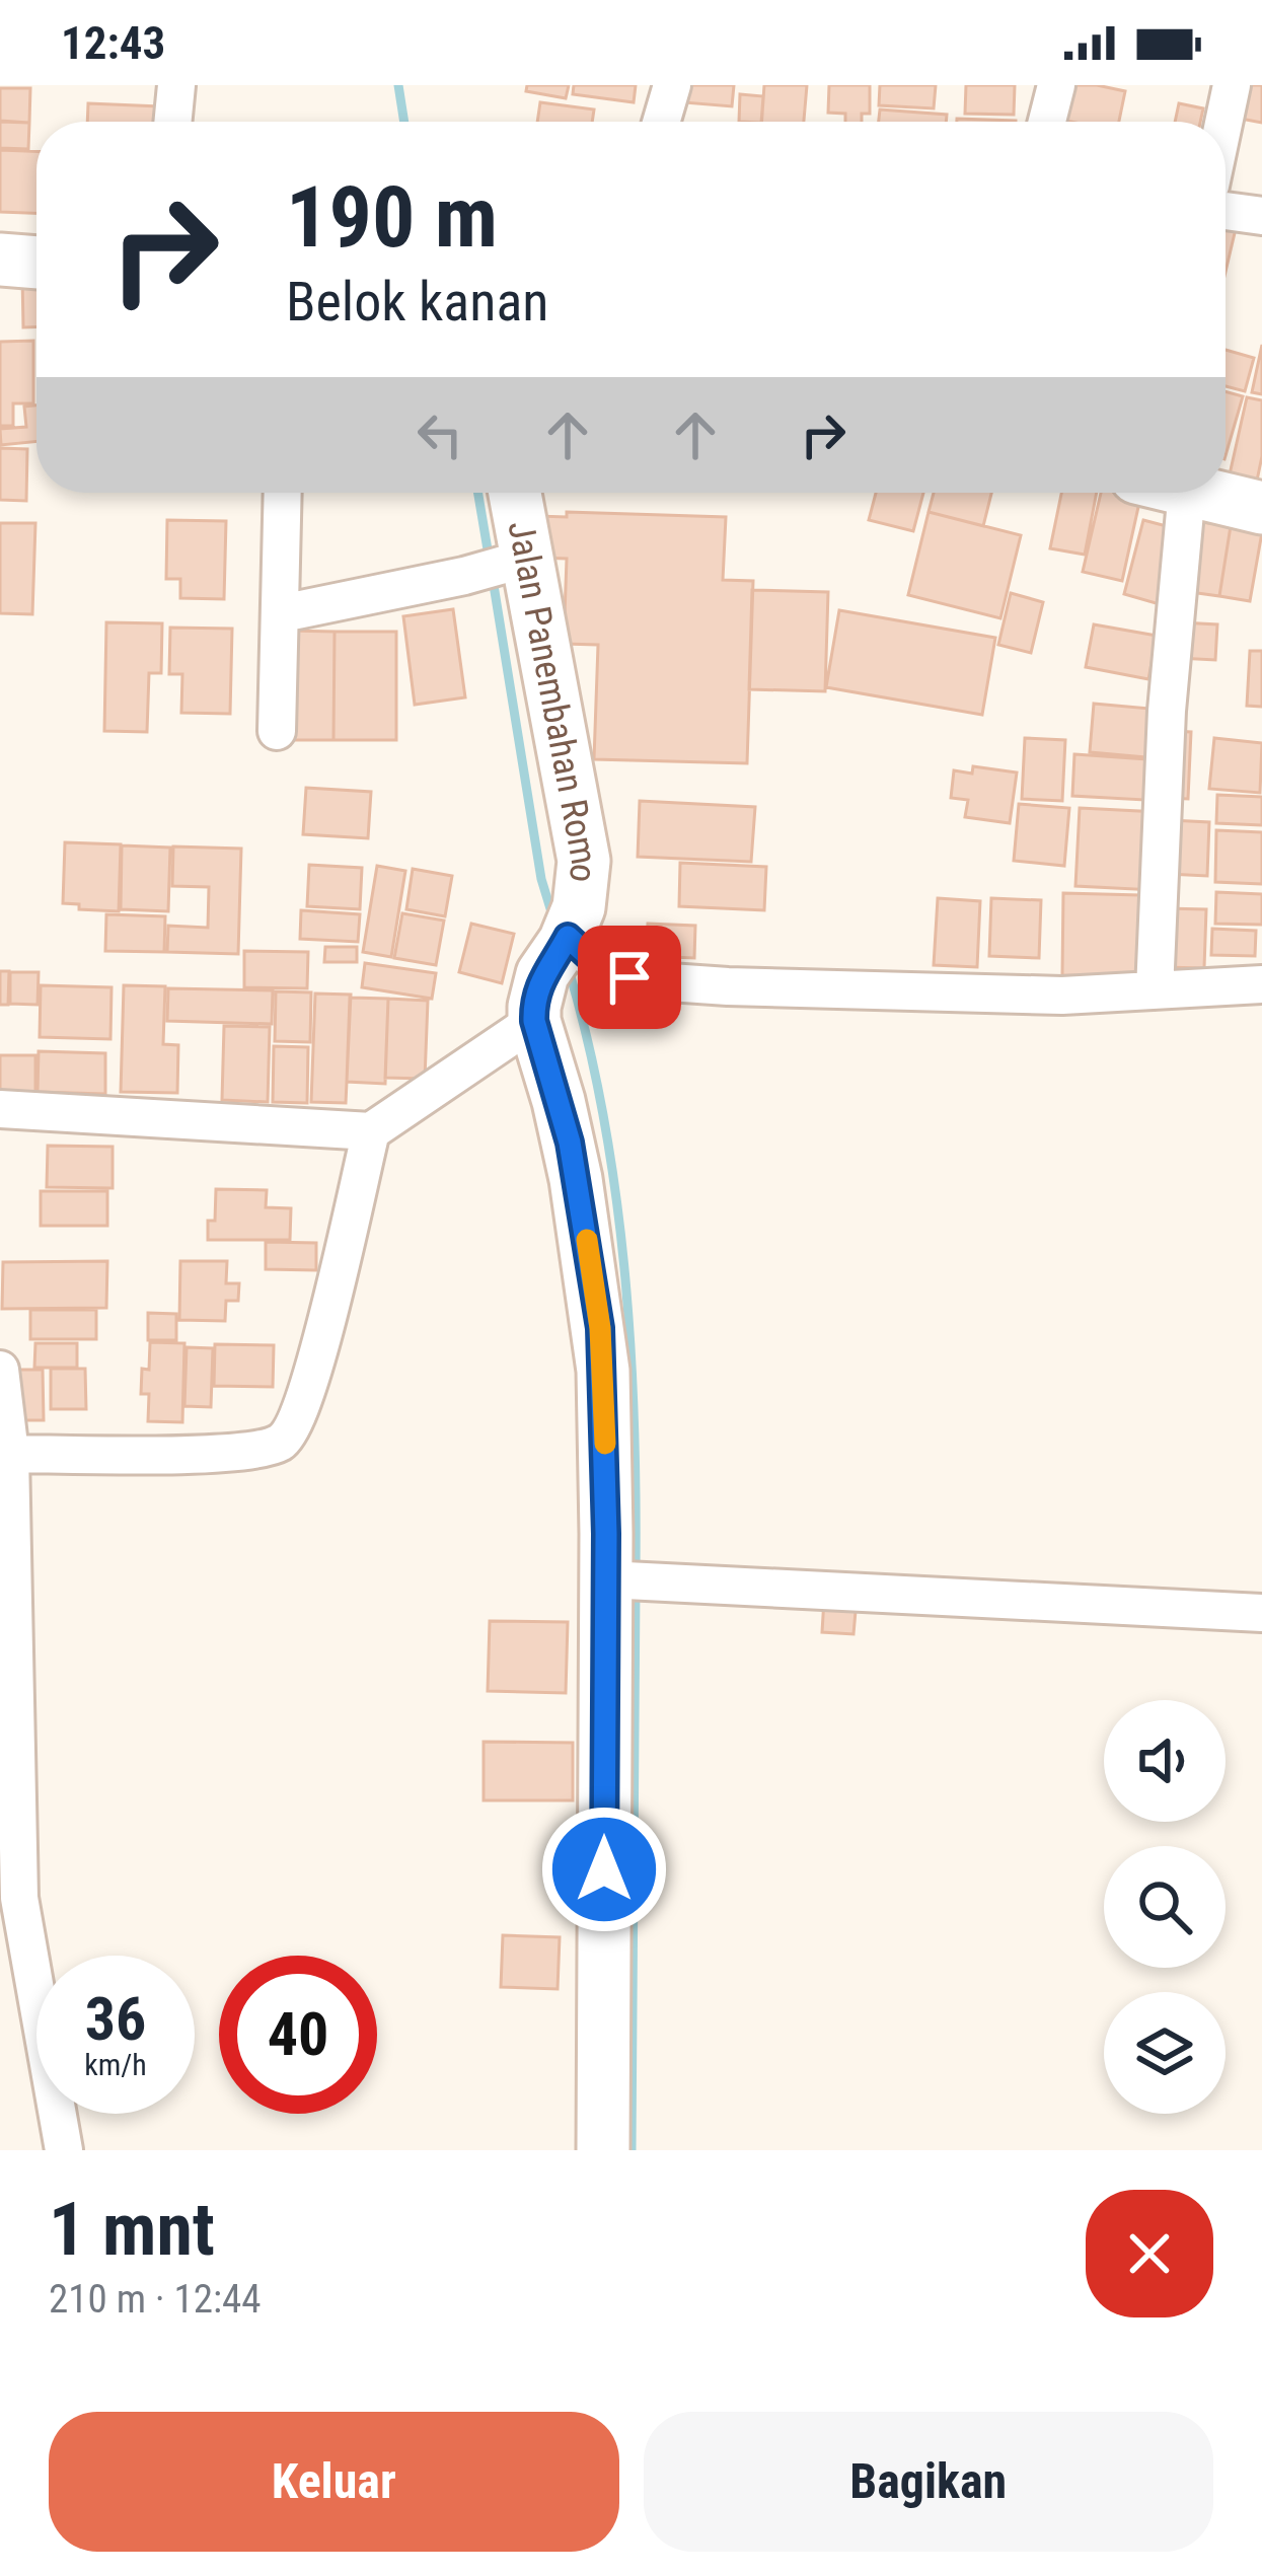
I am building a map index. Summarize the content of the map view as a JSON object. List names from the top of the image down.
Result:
{
  "streets": {
    "street": ["Jalan Panembahan Romo"]
  },
  "page": {
    "status": "12:43",
    "turn": ["190 m", "Belok kanan"],
    "speed": "36 km/h",
    "limit": "40",
    "heading": ["1 mnt", "210 m · 12:44"],
    "buttons": ["Keluar", "Bagikan"]
  }
}
